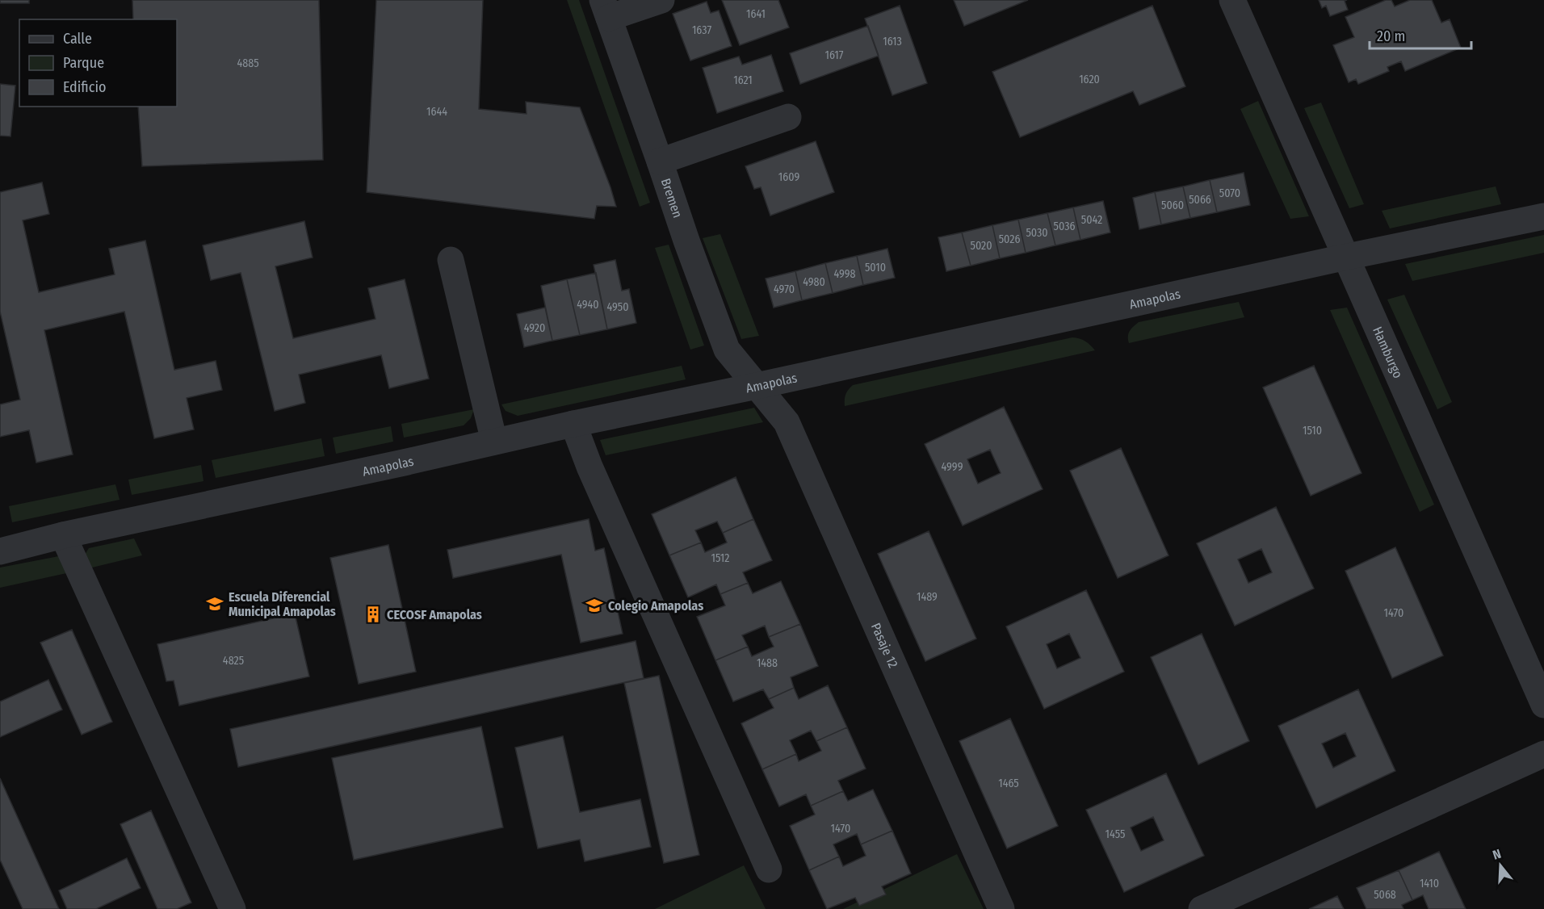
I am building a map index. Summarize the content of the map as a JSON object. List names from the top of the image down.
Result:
{
  "streets": {
    "street": [
      "Bremen",
      "Amapolas",
      "Hamburgo",
      "Pasaje 12"
    ]
  },
  "crossings": [
    ["Bremen", "Amapolas"],
    ["Bremen", "Pasaje 12"],
    ["Amapolas", "Hamburgo"],
    ["Amapolas", "Pasaje 12"]
  ],
  "places": {
    "school or university": ["Escuela Diferencial Municipal Amapolas", "Colegio Amapolas"],
    "building": ["CECOSF Amapolas"]
  },
  "house_numbers": [
    "1641",
    "1637",
    "1613",
    "1617",
    "4885",
    "1620",
    "1621",
    "1644",
    "1609",
    "5070",
    "5066",
    "5060",
    "5042",
    "5036",
    "5030",
    "5026",
    "5020",
    "5010",
    "4998",
    "4980",
    "4970",
    "4940",
    "4950",
    "4920",
    "1510",
    "4999",
    "1512",
    "1489",
    "1470",
    "4825",
    "1488",
    "1465",
    "1470",
    "1455",
    "1410",
    "5068"
  ],
  "legend": ["Calle", "Parque", "Edificio"],
  "scale_bar": "20 m",
  "north": "top"
}
